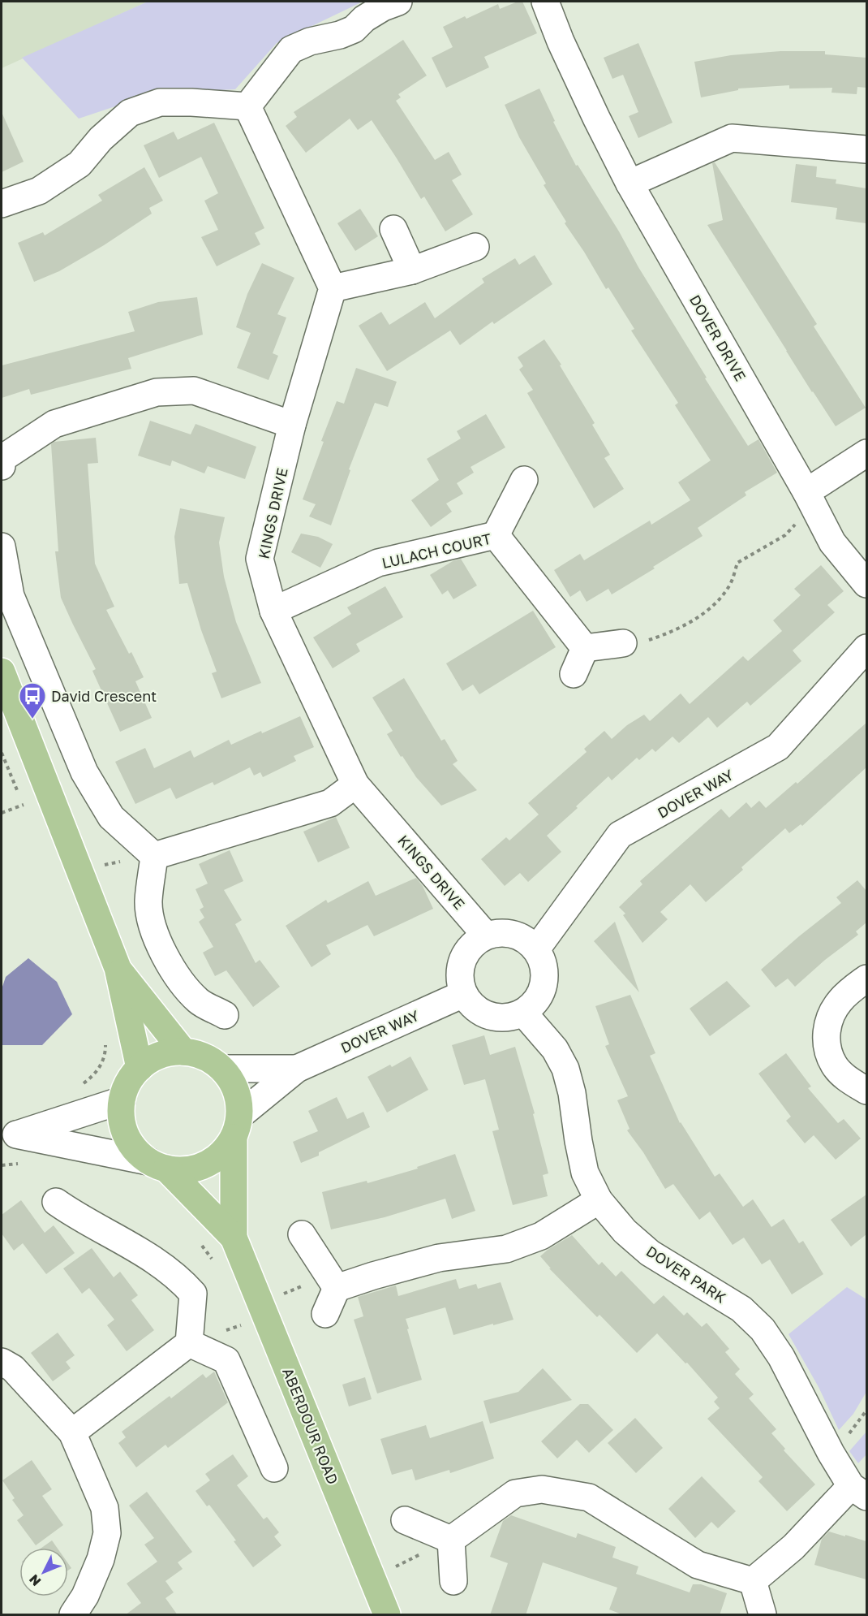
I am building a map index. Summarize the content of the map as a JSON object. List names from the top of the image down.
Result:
{
  "streets": {
    "main road": ["ABERDOUR ROAD"],
    "street": [
      "DOVER DRIVE",
      "KINGS DRIVE",
      "LULACH COURT",
      "DOVER WAY",
      "DOVER PARK"
    ]
  },
  "crossings": [
    ["KINGS DRIVE", "LULACH COURT"],
    ["KINGS DRIVE", "DOVER WAY"],
    ["KINGS DRIVE", "DOVER PARK"],
    ["DOVER WAY", "DOVER PARK"]
  ],
  "places": {
    "bus stop": ["David Crescent"]
  },
  "north": "bottom left"
}
